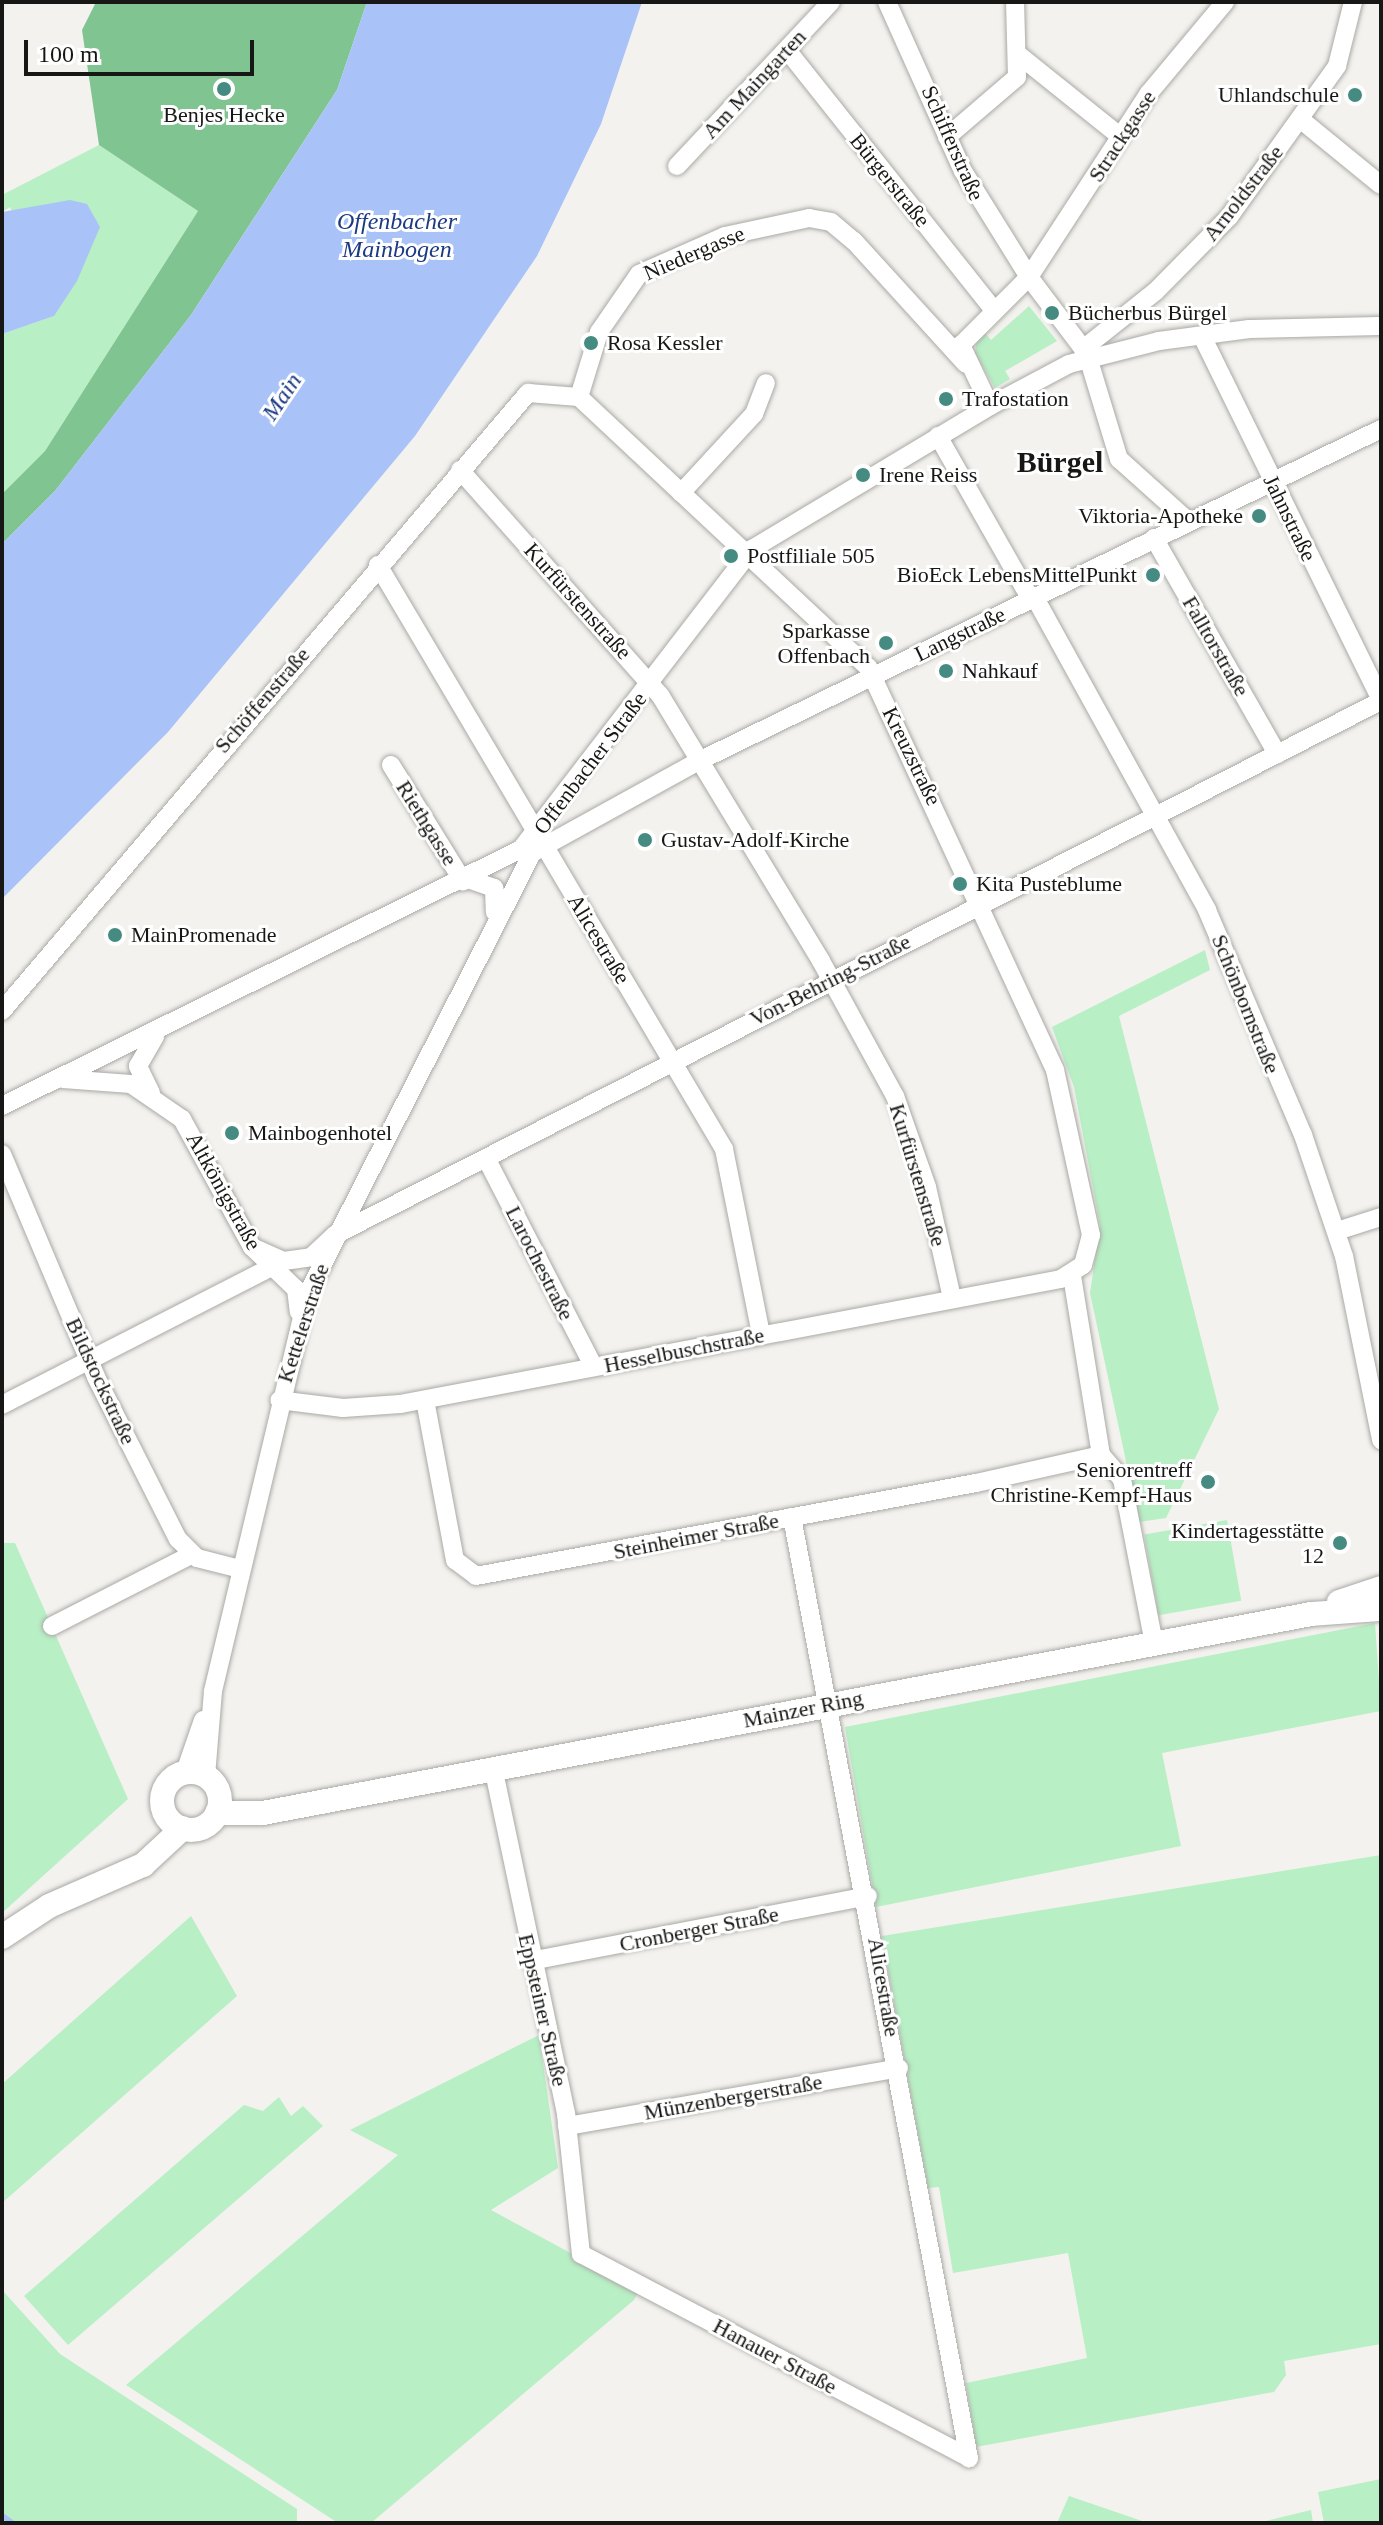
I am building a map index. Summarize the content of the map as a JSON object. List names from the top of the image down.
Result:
{
  "streets": {
    "street": [
      "Am Maingarten",
      "Strackgasse",
      "Schifferstraße",
      "Bürgerstraße",
      "Arnoldstraße",
      "Niedergasse",
      "Jahnstraße",
      "Kurfürstenstraße",
      "Langstraße",
      "Falltorstraße",
      "Schöffenstraße",
      "Kreuzstraße",
      "Offenbacher Straße",
      "Riethgasse",
      "Alicestraße",
      "Von-Behring-Straße",
      "Schönbornstraße",
      "Altkönigstraße",
      "Larochestraße",
      "Kettelerstraße",
      "Hesselbuschstraße",
      "Bildstockstraße",
      "Steinheimer Straße",
      "Mainzer Ring",
      "Cronberger Straße",
      "Eppsteiner Straße",
      "Münzenbergerstraße",
      "Hanauer Straße"
    ]
  },
  "crossings": [
    ["Am Maingarten", "Bürgerstraße"],
    ["Strackgasse", "Schifferstraße"],
    ["Strackgasse", "Bürgerstraße"],
    ["Strackgasse", "Niedergasse"],
    ["Schifferstraße", "Arnoldstraße"],
    ["Schifferstraße", "Offenbacher Straße"],
    ["Arnoldstraße", "Offenbacher Straße"],
    ["Niedergasse", "Schöffenstraße"],
    ["Niedergasse", "Kreuzstraße"],
    ["Niedergasse", "Offenbacher Straße"],
    ["Jahnstraße", "Langstraße"],
    ["Jahnstraße", "Von-Behring-Straße"],
    ["Kurfürstenstraße", "Langstraße"],
    ["Kurfürstenstraße", "Schöffenstraße"],
    ["Kurfürstenstraße", "Offenbacher Straße"],
    ["Kurfürstenstraße", "Von-Behring-Straße"],
    ["Kurfürstenstraße", "Hesselbuschstraße"],
    ["Langstraße", "Falltorstraße"],
    ["Langstraße", "Kreuzstraße"],
    ["Langstraße", "Offenbacher Straße"],
    ["Langstraße", "Alicestraße"],
    ["Langstraße", "Schönbornstraße"],
    ["Langstraße", "Kettelerstraße"],
    ["Falltorstraße", "Von-Behring-Straße"],
    ["Schöffenstraße", "Kreuzstraße"],
    ["Schöffenstraße", "Alicestraße"],
    ["Kreuzstraße", "Offenbacher Straße"],
    ["Kreuzstraße", "Von-Behring-Straße"],
    ["Kreuzstraße", "Hesselbuschstraße"],
    ["Offenbacher Straße", "Riethgasse"],
    ["Offenbacher Straße", "Alicestraße"],
    ["Offenbacher Straße", "Schönbornstraße"],
    ["Offenbacher Straße", "Altkönigstraße"],
    ["Offenbacher Straße", "Kettelerstraße"],
    ["Riethgasse", "Kettelerstraße"],
    ["Alicestraße", "Von-Behring-Straße"],
    ["Alicestraße", "Kettelerstraße"],
    ["Alicestraße", "Hesselbuschstraße"],
    ["Alicestraße", "Steinheimer Straße"],
    ["Alicestraße", "Mainzer Ring"],
    ["Alicestraße", "Cronberger Straße"],
    ["Alicestraße", "Münzenbergerstraße"],
    ["Alicestraße", "Hanauer Straße"],
    ["Von-Behring-Straße", "Schönbornstraße"],
    ["Von-Behring-Straße", "Altkönigstraße"],
    ["Von-Behring-Straße", "Larochestraße"],
    ["Von-Behring-Straße", "Kettelerstraße"],
    ["Von-Behring-Straße", "Bildstockstraße"],
    ["Altkönigstraße", "Kettelerstraße"],
    ["Larochestraße", "Hesselbuschstraße"],
    ["Kettelerstraße", "Hesselbuschstraße"],
    ["Kettelerstraße", "Mainzer Ring"],
    ["Hesselbuschstraße", "Steinheimer Straße"],
    ["Mainzer Ring", "Eppsteiner Straße"],
    ["Cronberger Straße", "Eppsteiner Straße"],
    ["Eppsteiner Straße", "Münzenbergerstraße"],
    ["Eppsteiner Straße", "Hanauer Straße"]
  ],
  "districts": ["Bürgel"],
  "water": ["Offenbacher Mainbogen", "Main"],
  "places": [
    "Benjes Hecke",
    "Uhlandschule",
    "Bücherbus Bürgel",
    "Rosa Kessler",
    "Trafostation",
    "Irene Reiss",
    "Viktoria-Apotheke",
    "Postfiliale 505",
    "BioEck LebensMittelPunkt",
    "Sparkasse Offenbach",
    "Nahkauf",
    "Gustav-Adolf-Kirche",
    "Kita Pusteblume",
    "MainPromenade",
    "Mainbogenhotel",
    "Seniorentreff Christine-Kempf-Haus",
    "Kindertagesstätte 12"
  ],
  "scale_bar": "100 m"
}
